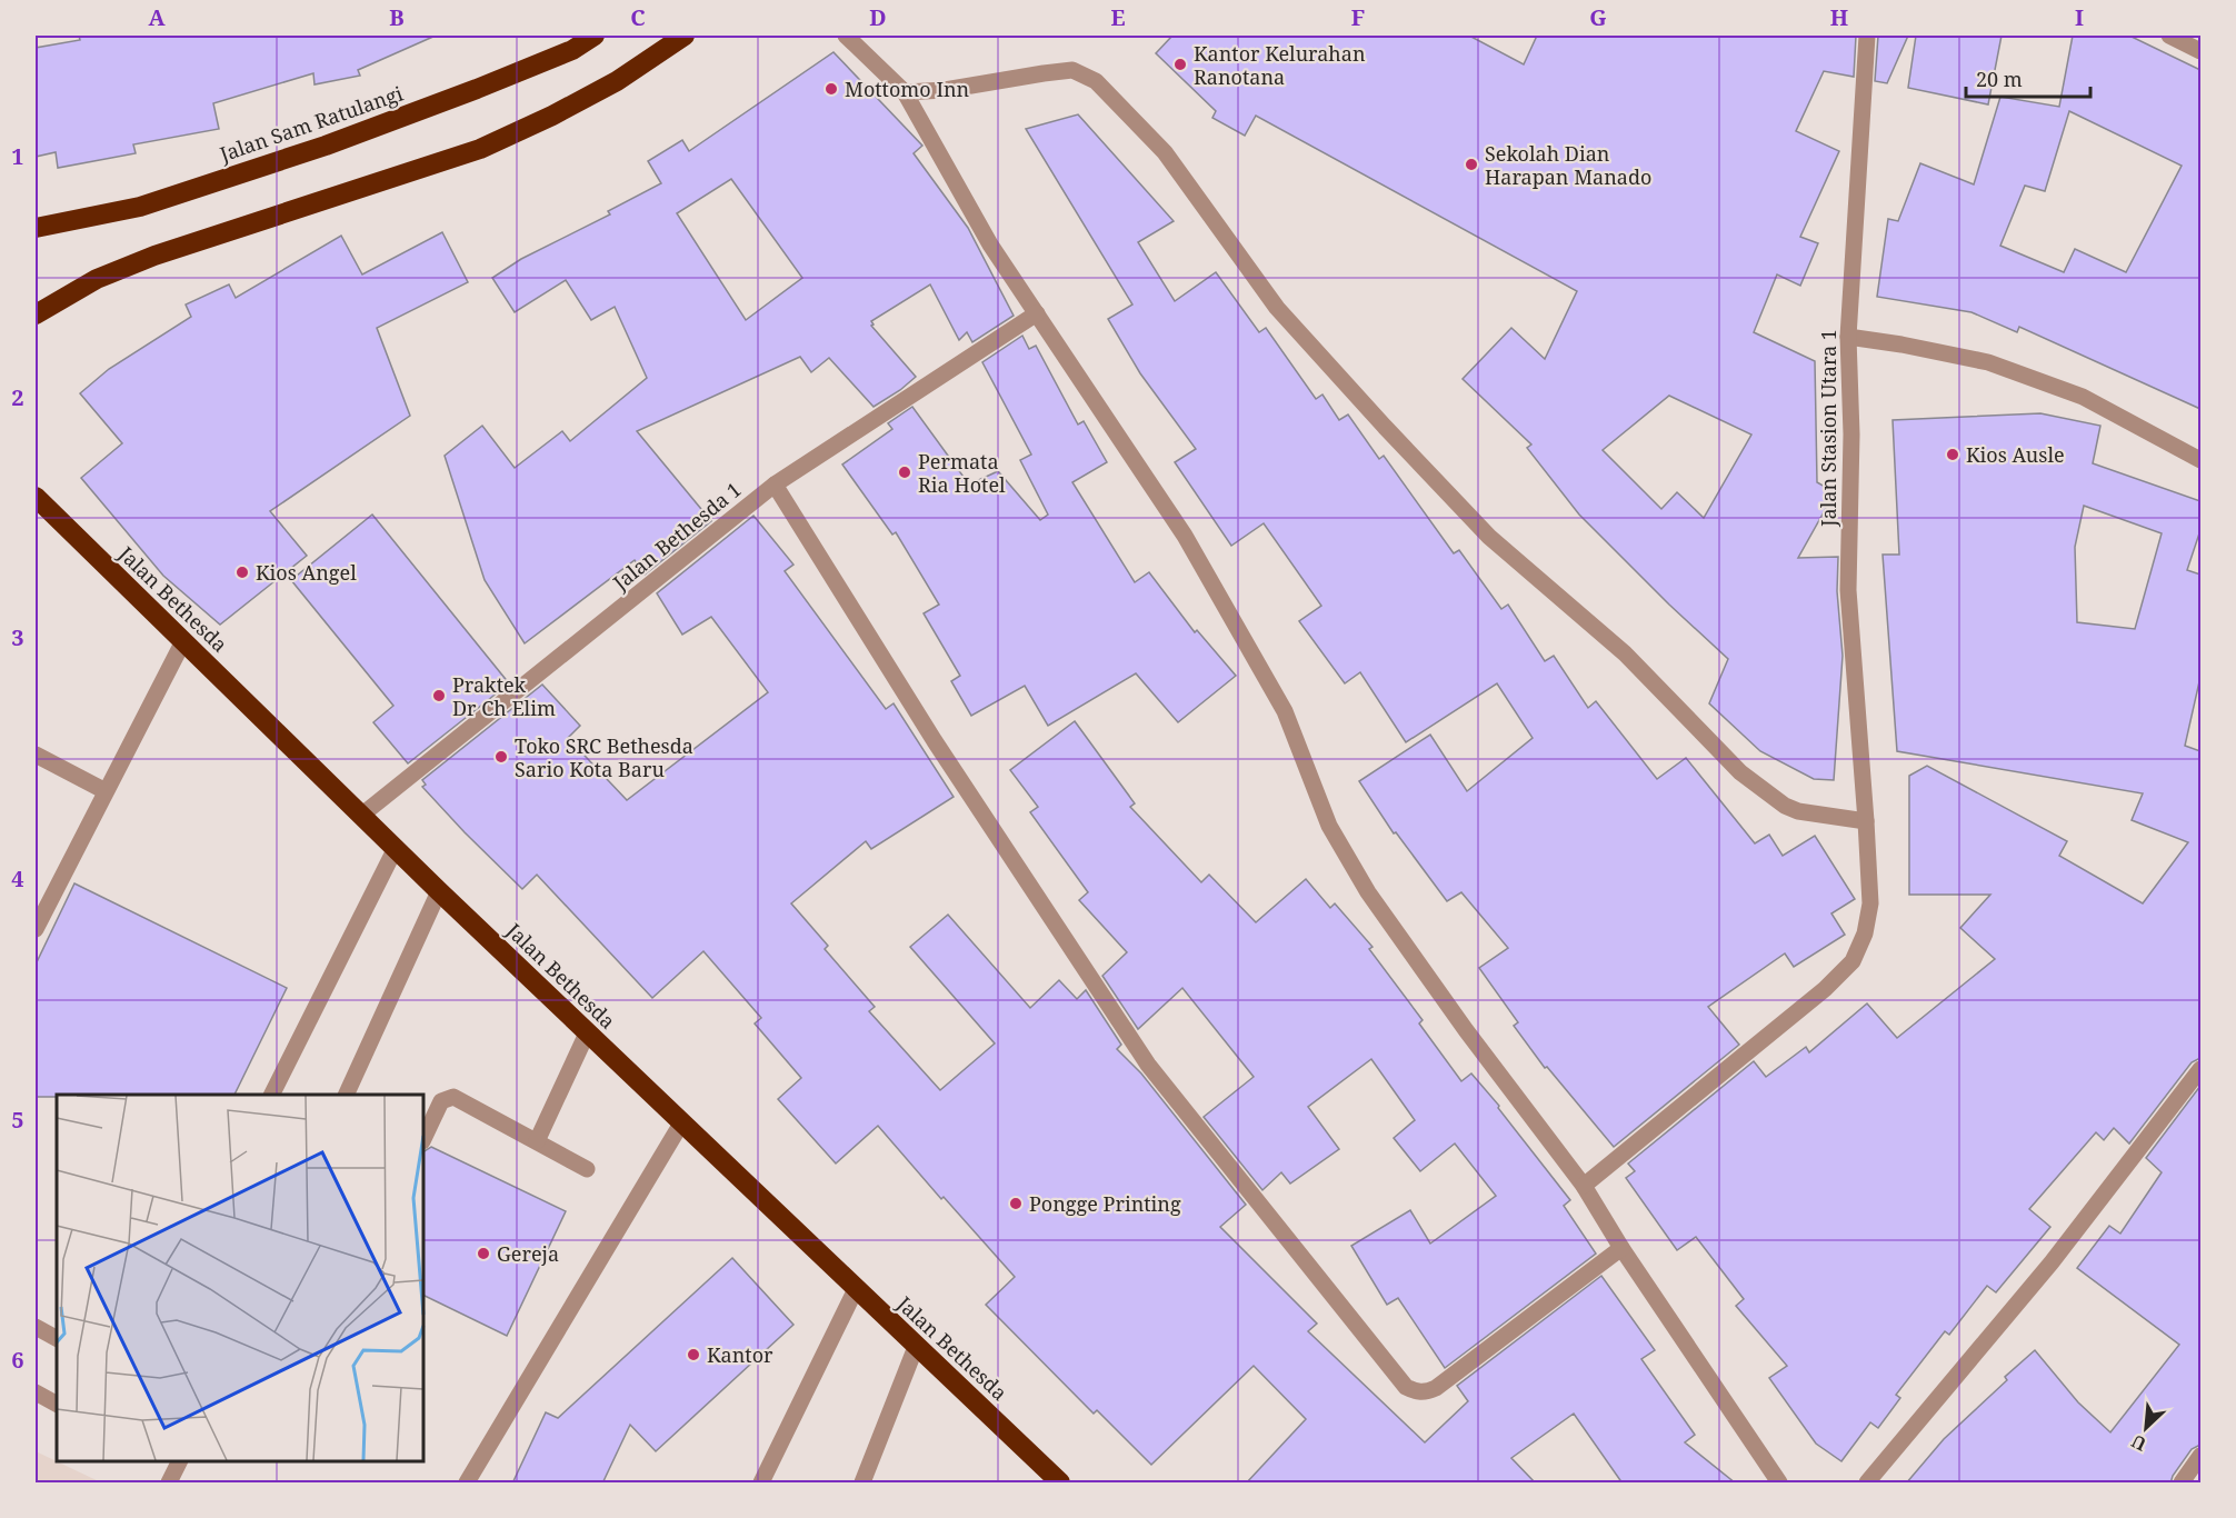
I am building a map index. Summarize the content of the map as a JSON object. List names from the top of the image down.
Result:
{
  "streets": {
    "highway": ["Jalan Sam Ratulangi", "Jalan Bethesda"],
    "street": ["Jalan Stasion Utara 1", "Jalan Bethesda 1"]
  },
  "crossings": [
    ["Jalan Bethesda 1", "Jalan Bethesda"]
  ],
  "places": [
    "Kantor Kelurahan Ranotana",
    "Mottomo Inn",
    "Sekolah Dian Harapan Manado",
    "Kios Ausle",
    "Permata Ria Hotel",
    "Kios Angel",
    "Praktek Dr Ch Elim",
    "Toko SRC Bethesda Sario Kota Baru",
    "Pongge Printing",
    "Gereja",
    "Kantor"
  ],
  "scale_bar": "20 m",
  "north": "bottom left",
  "grid": {
    "columns": [
      "A",
      "B",
      "C",
      "D",
      "E",
      "F",
      "G",
      "H",
      "I"
    ],
    "rows": [
      "1",
      "2",
      "3",
      "4",
      "5",
      "6"
    ]
  }
}
